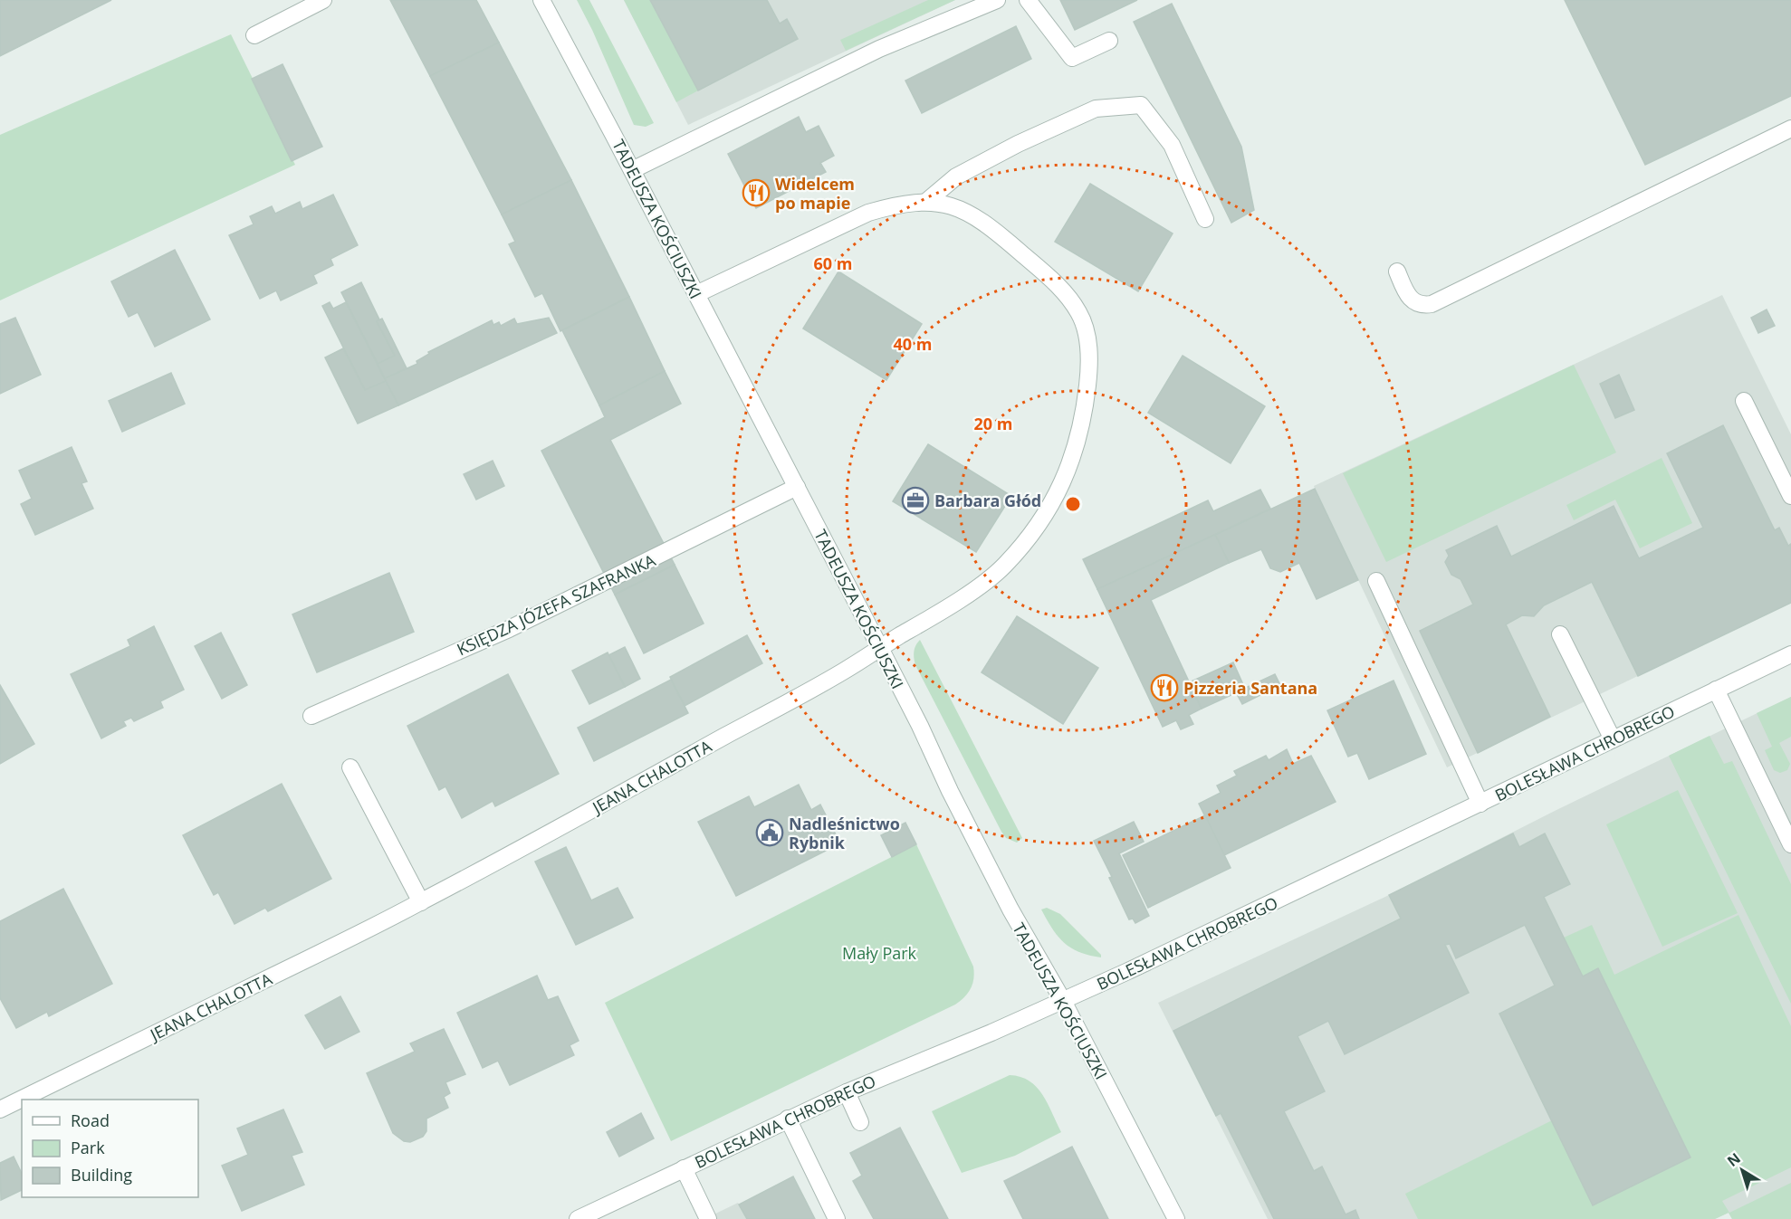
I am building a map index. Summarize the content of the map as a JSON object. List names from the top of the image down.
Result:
{
  "streets": {
    "street": [
      "TADEUSZA KOŚCIUSZKI",
      "KSIĘDZA JÓZEFA SZAFRANKA",
      "BOLESŁAWA CHROBREGO",
      "JEANA CHALOTTA"
    ]
  },
  "crossings": [
    ["TADEUSZA KOŚCIUSZKI", "KSIĘDZA JÓZEFA SZAFRANKA"],
    ["TADEUSZA KOŚCIUSZKI", "BOLESŁAWA CHROBREGO"],
    ["TADEUSZA KOŚCIUSZKI", "JEANA CHALOTTA"]
  ],
  "parks": ["Mały Park"],
  "places": {
    "restaurant": ["Widelcem po mapie", "Pizzeria Santana"],
    "office": ["Barbara Głód"],
    "public building": ["Nadleśnictwo Rybnik"]
  },
  "legend": ["Road", "Park", "Building"],
  "north": "top left",
  "rings": ["60 m", "40 m", "20 m"]
}
